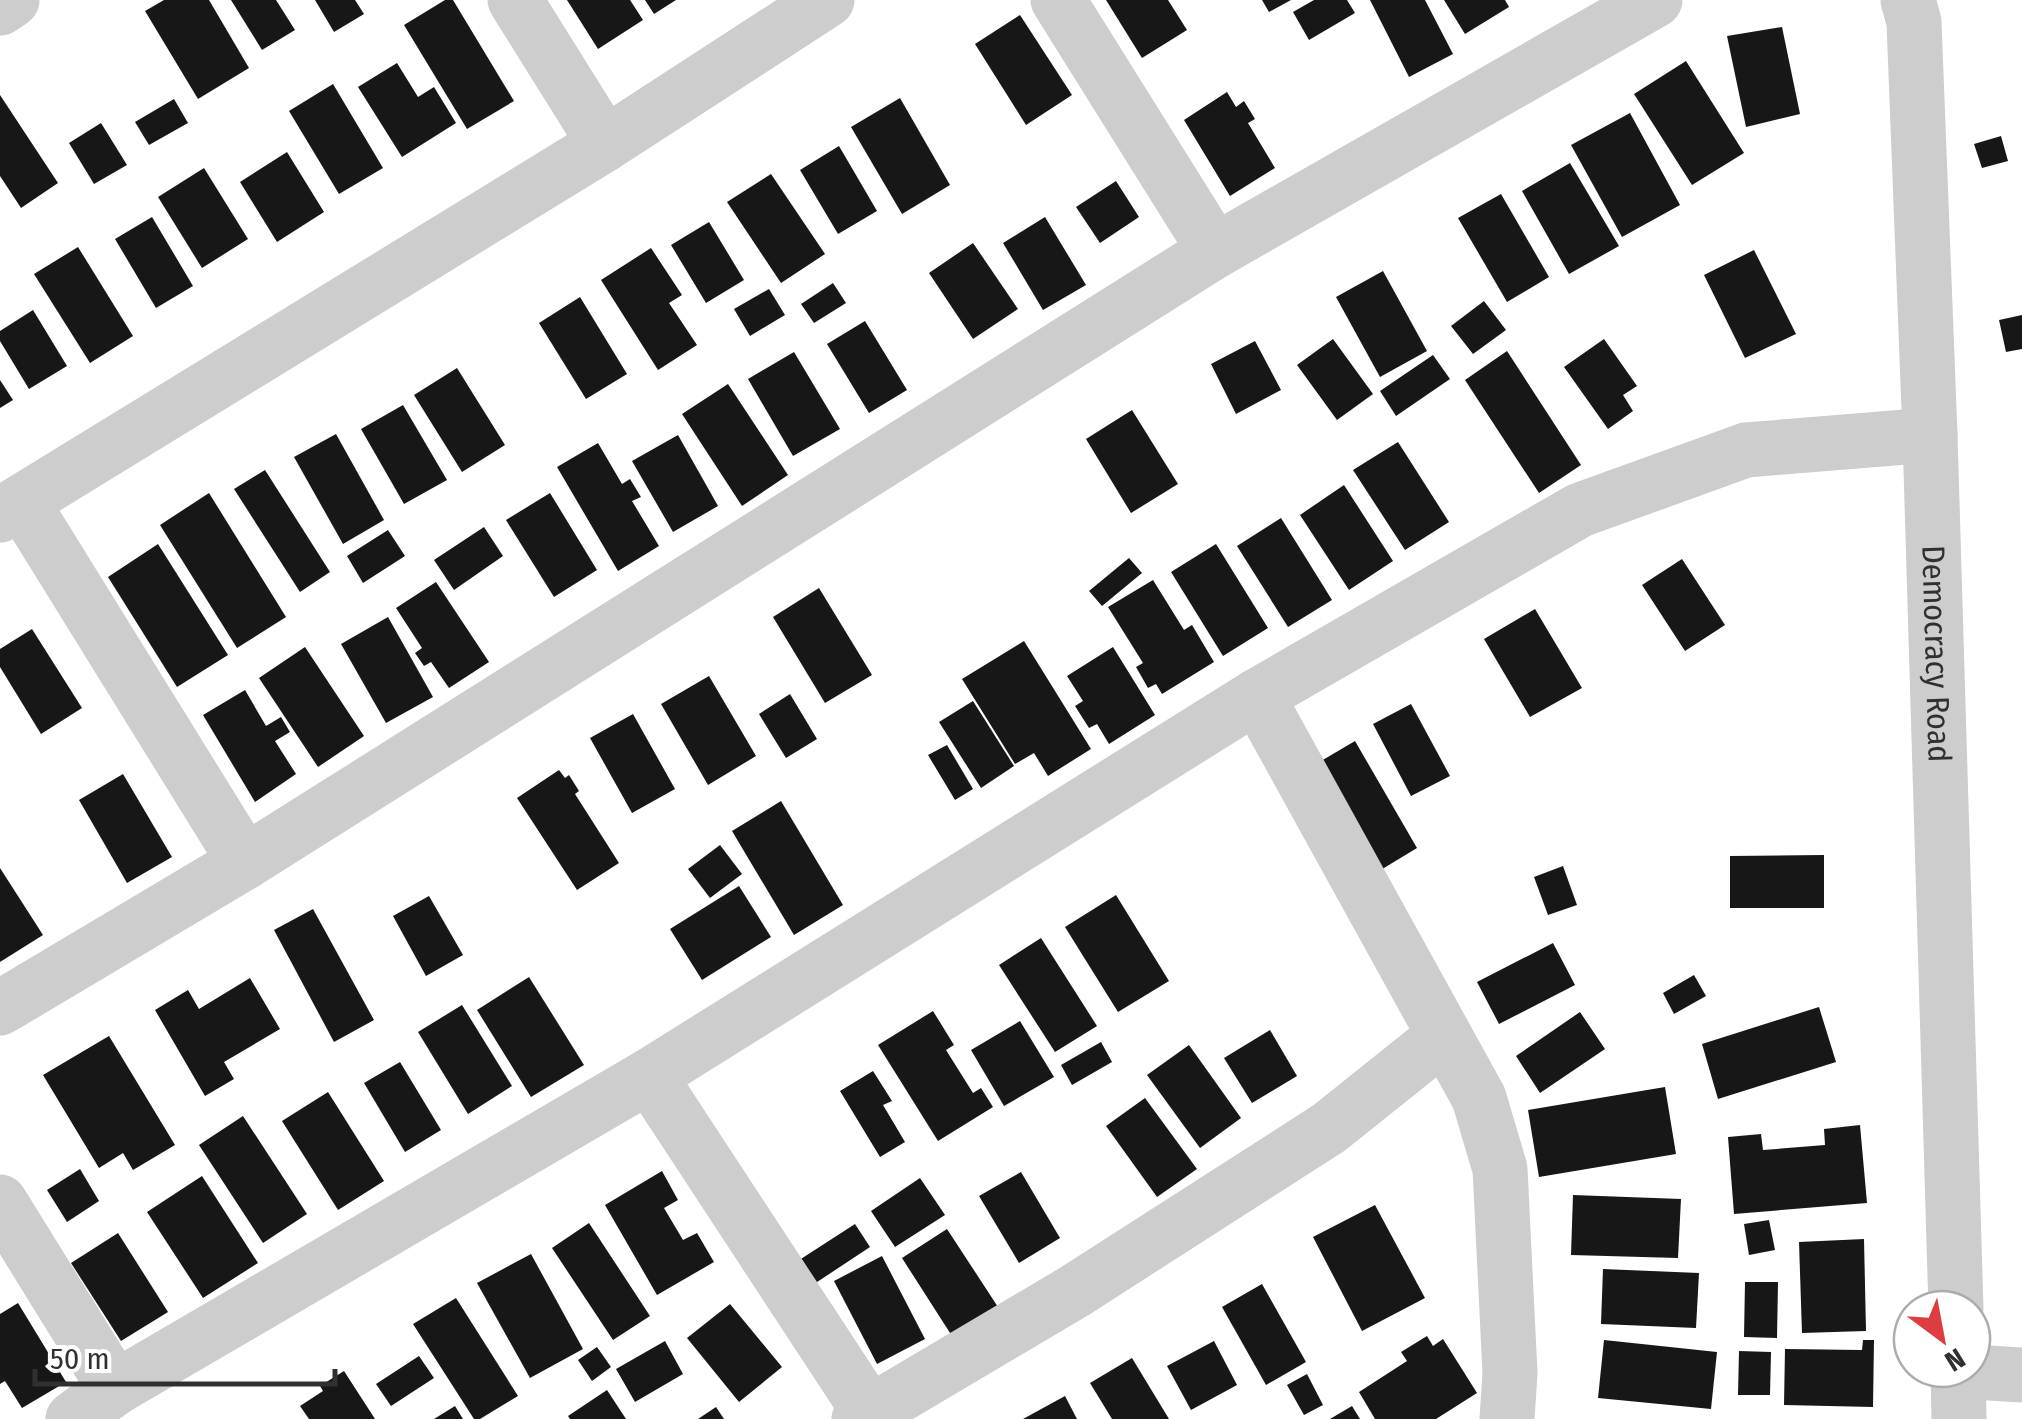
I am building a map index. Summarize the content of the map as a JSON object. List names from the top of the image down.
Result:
{
  "streets": {
    "street": ["Democracy Road"]
  },
  "scale_bar": "50 m",
  "north": "bottom right"
}
